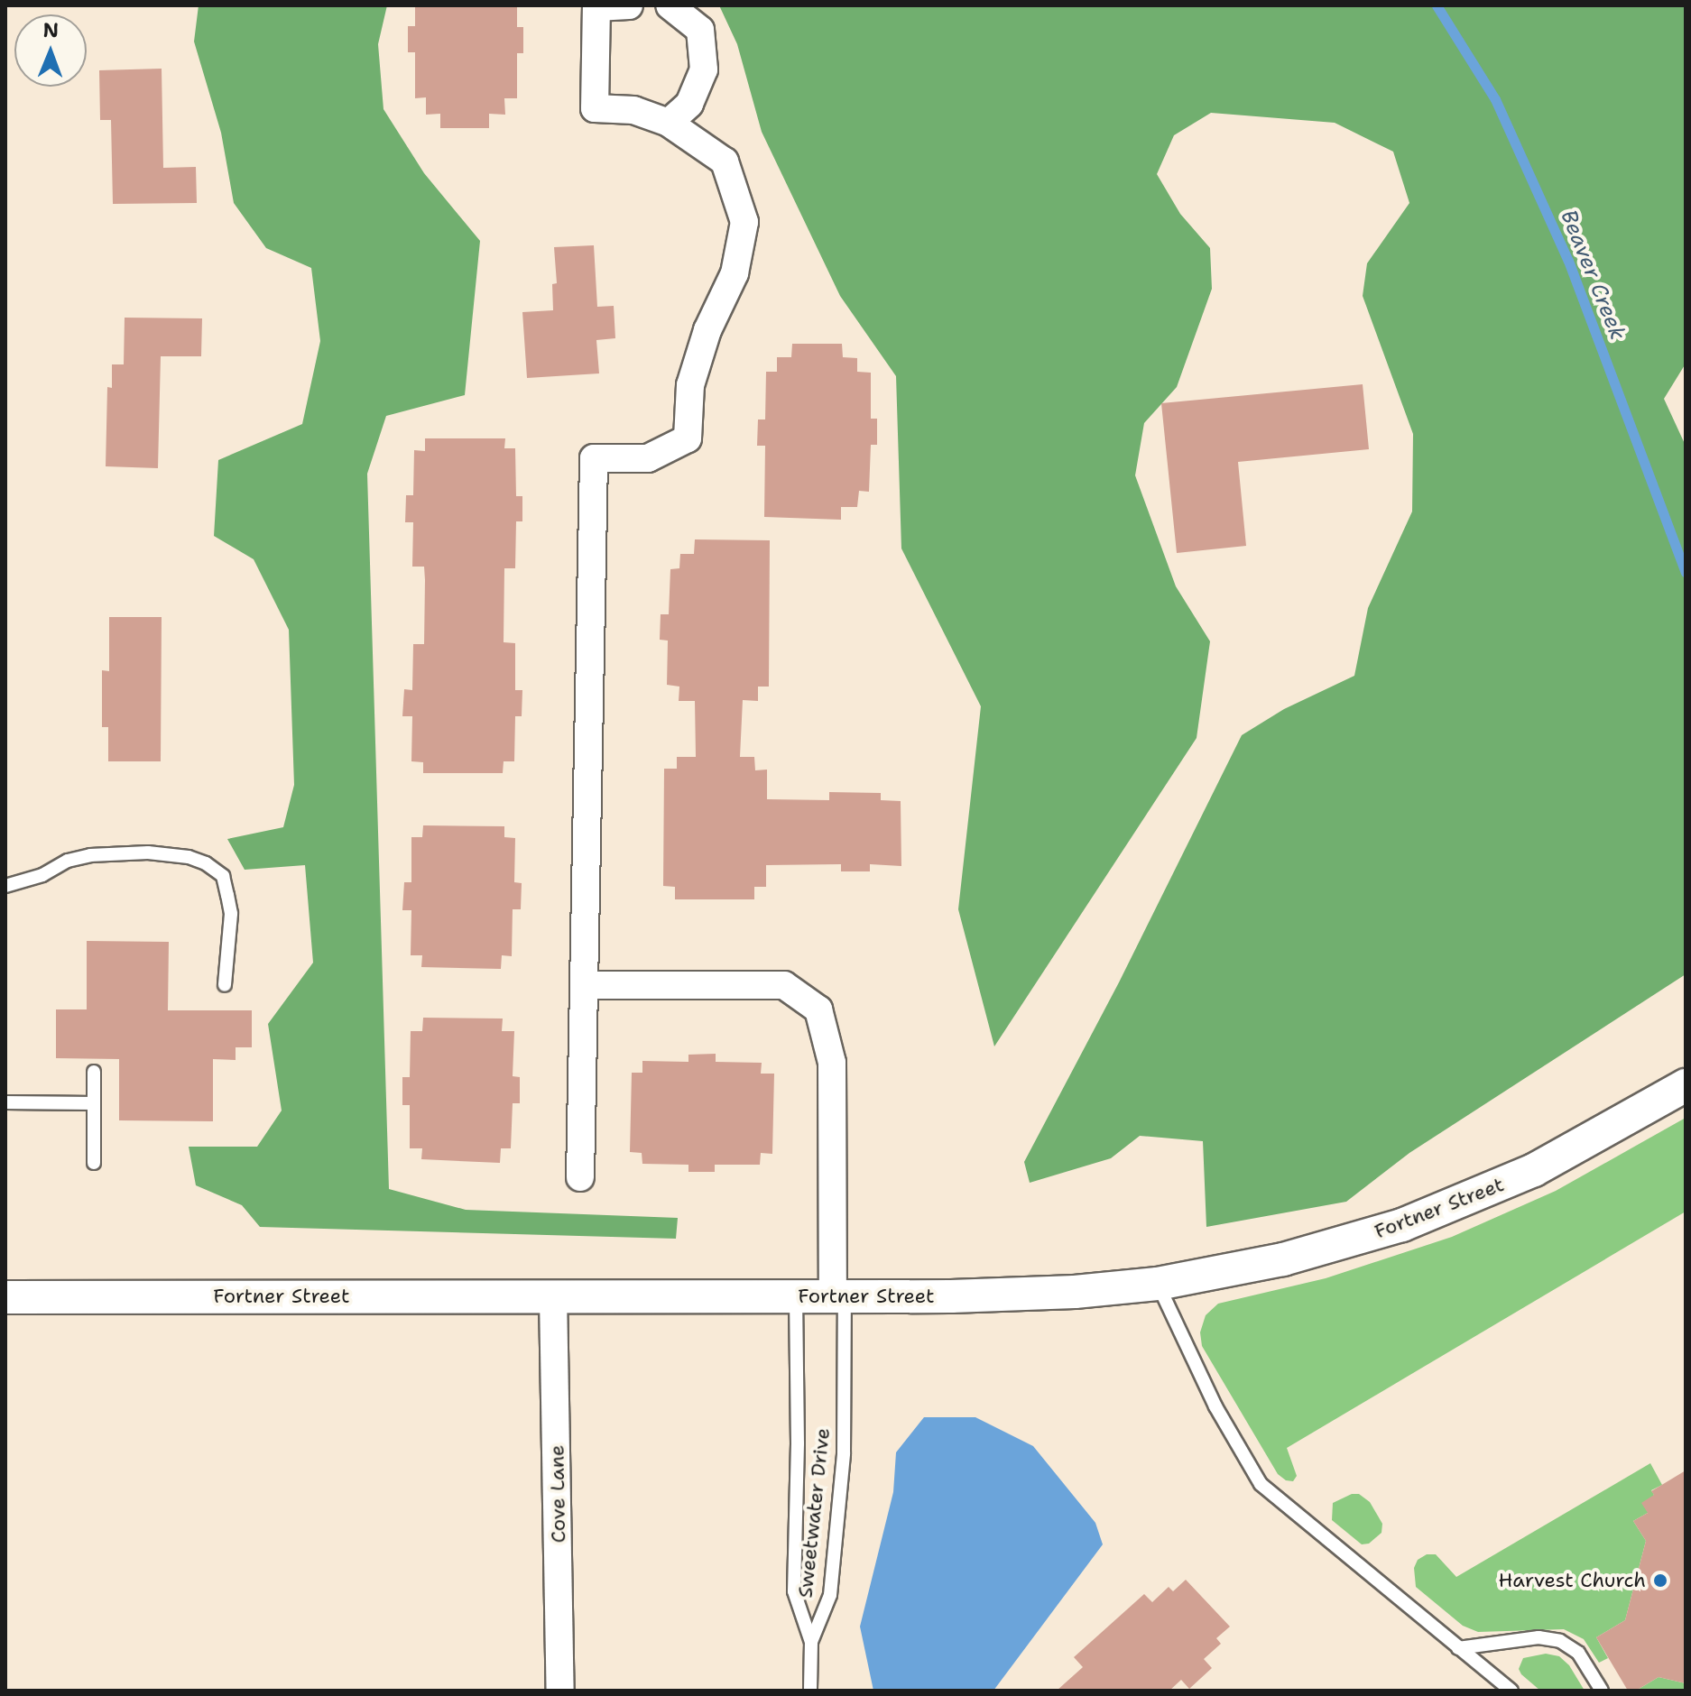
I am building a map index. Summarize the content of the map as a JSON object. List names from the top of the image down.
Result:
{
  "streets": {
    "street": ["Fortner Street", "Cove Lane"],
    "lane": ["Sweetwater Drive"]
  },
  "crossings": [
    ["Fortner Street", "Cove Lane"],
    ["Fortner Street", "Sweetwater Drive"]
  ],
  "water": ["Beaver Creek"],
  "places": ["Harvest Church"],
  "north": "top"
}
